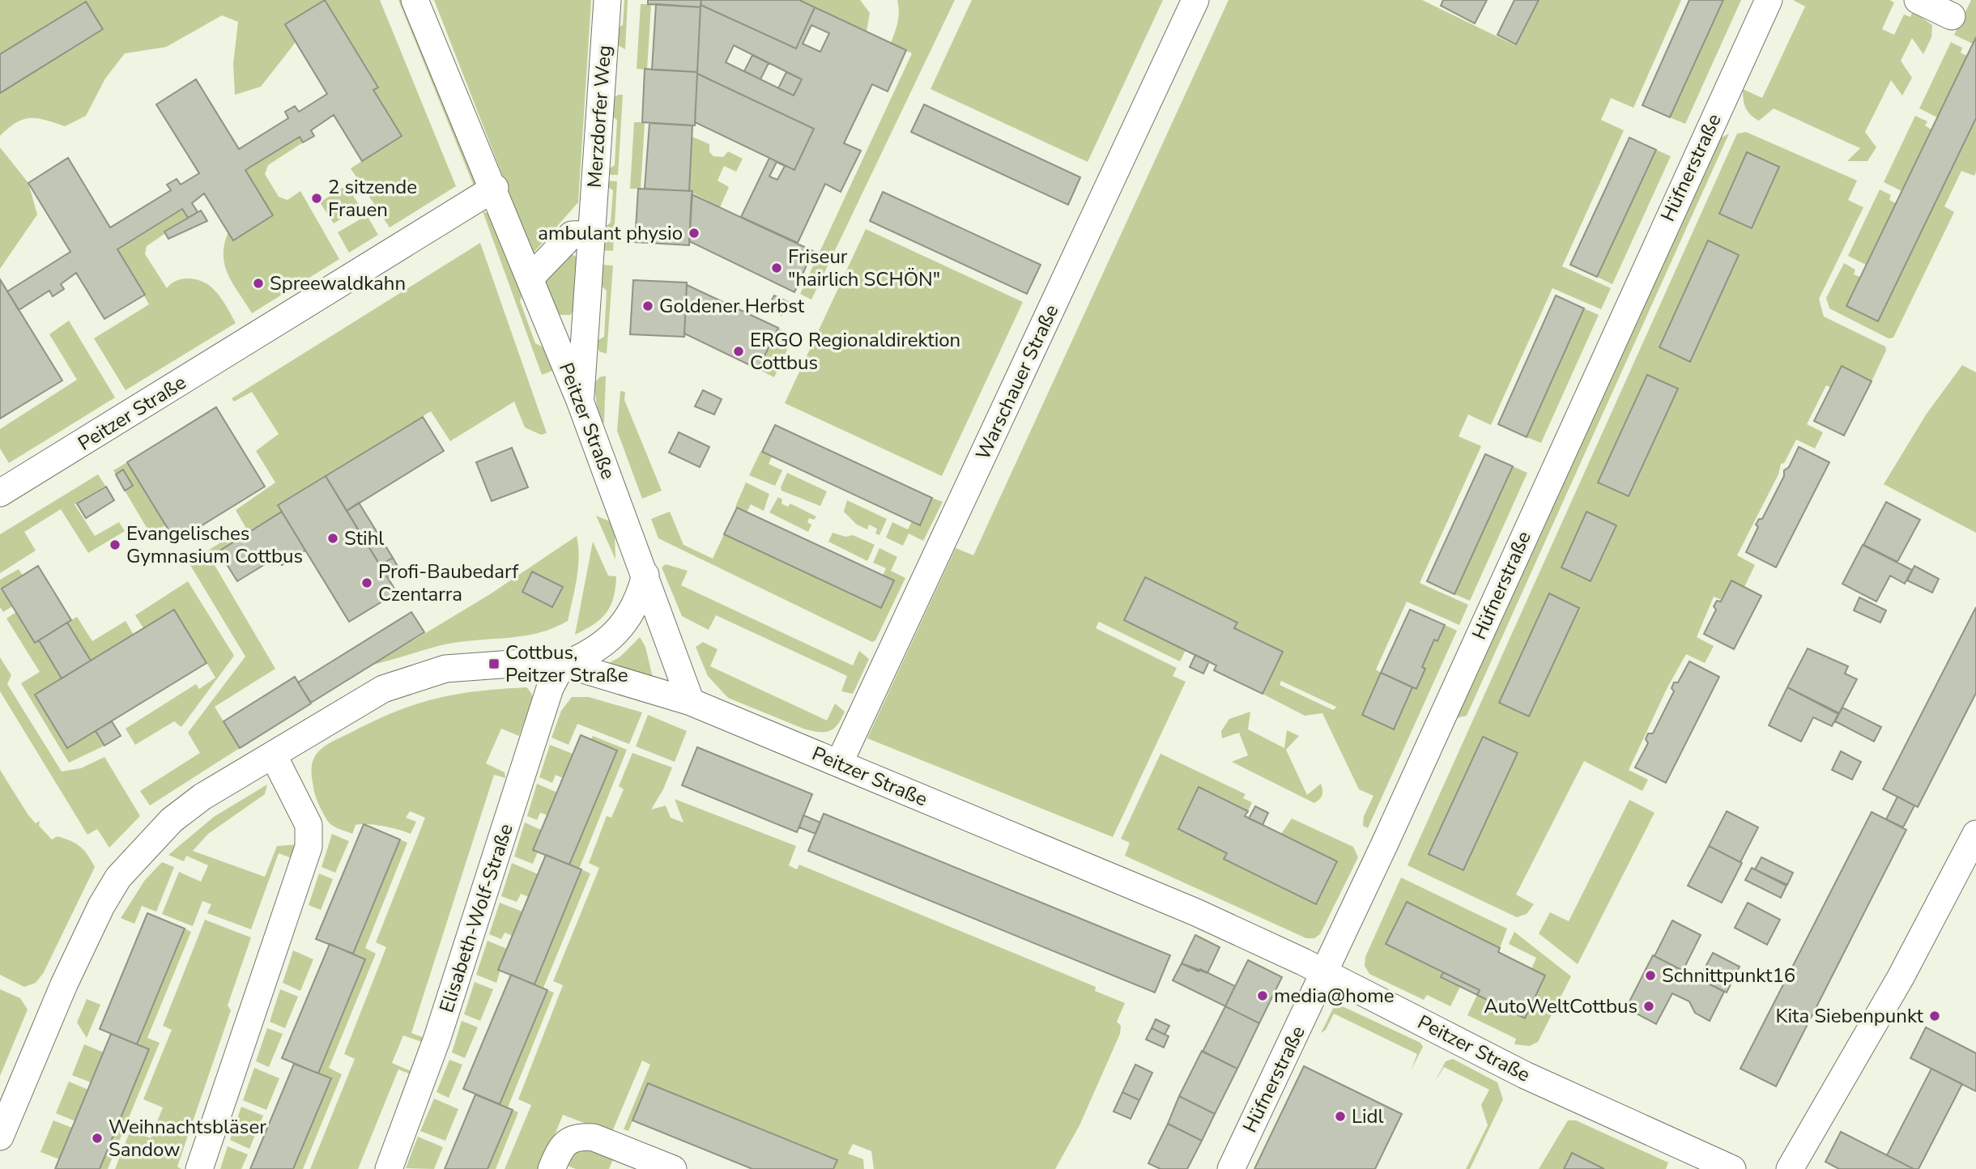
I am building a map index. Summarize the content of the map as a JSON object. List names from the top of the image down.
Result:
{
  "streets": {
    "street": [
      "Merzdorfer Weg",
      "Hüfnerstraße",
      "Warschauer Straße",
      "Peitzer Straße",
      "Elisabeth-Wolf-Straße"
    ]
  },
  "crossings": [
    ["Merzdorfer Weg", "Peitzer Straße"],
    ["Hüfnerstraße", "Peitzer Straße"],
    ["Warschauer Straße", "Peitzer Straße"]
  ],
  "places": {
    "other": [
      "2 sitzende Frauen",
      "ambulant physio",
      "Friseur \"hairlich SCHÖN\"",
      "Spreewaldkahn",
      "Goldener Herbst",
      "ERGO Regionaldirektion Cottbus",
      "Stihl",
      "Evangelisches Gymnasium Cottbus",
      "Profi-Baubedarf Czentarra",
      "Schnittpunkt16",
      "media@home",
      "AutoWeltCottbus",
      "Kita Siebenpunkt",
      "Lidl",
      "Weihnachtsbläser Sandow"
    ],
    "transit": ["Cottbus, Peitzer Straße"]
  }
}
